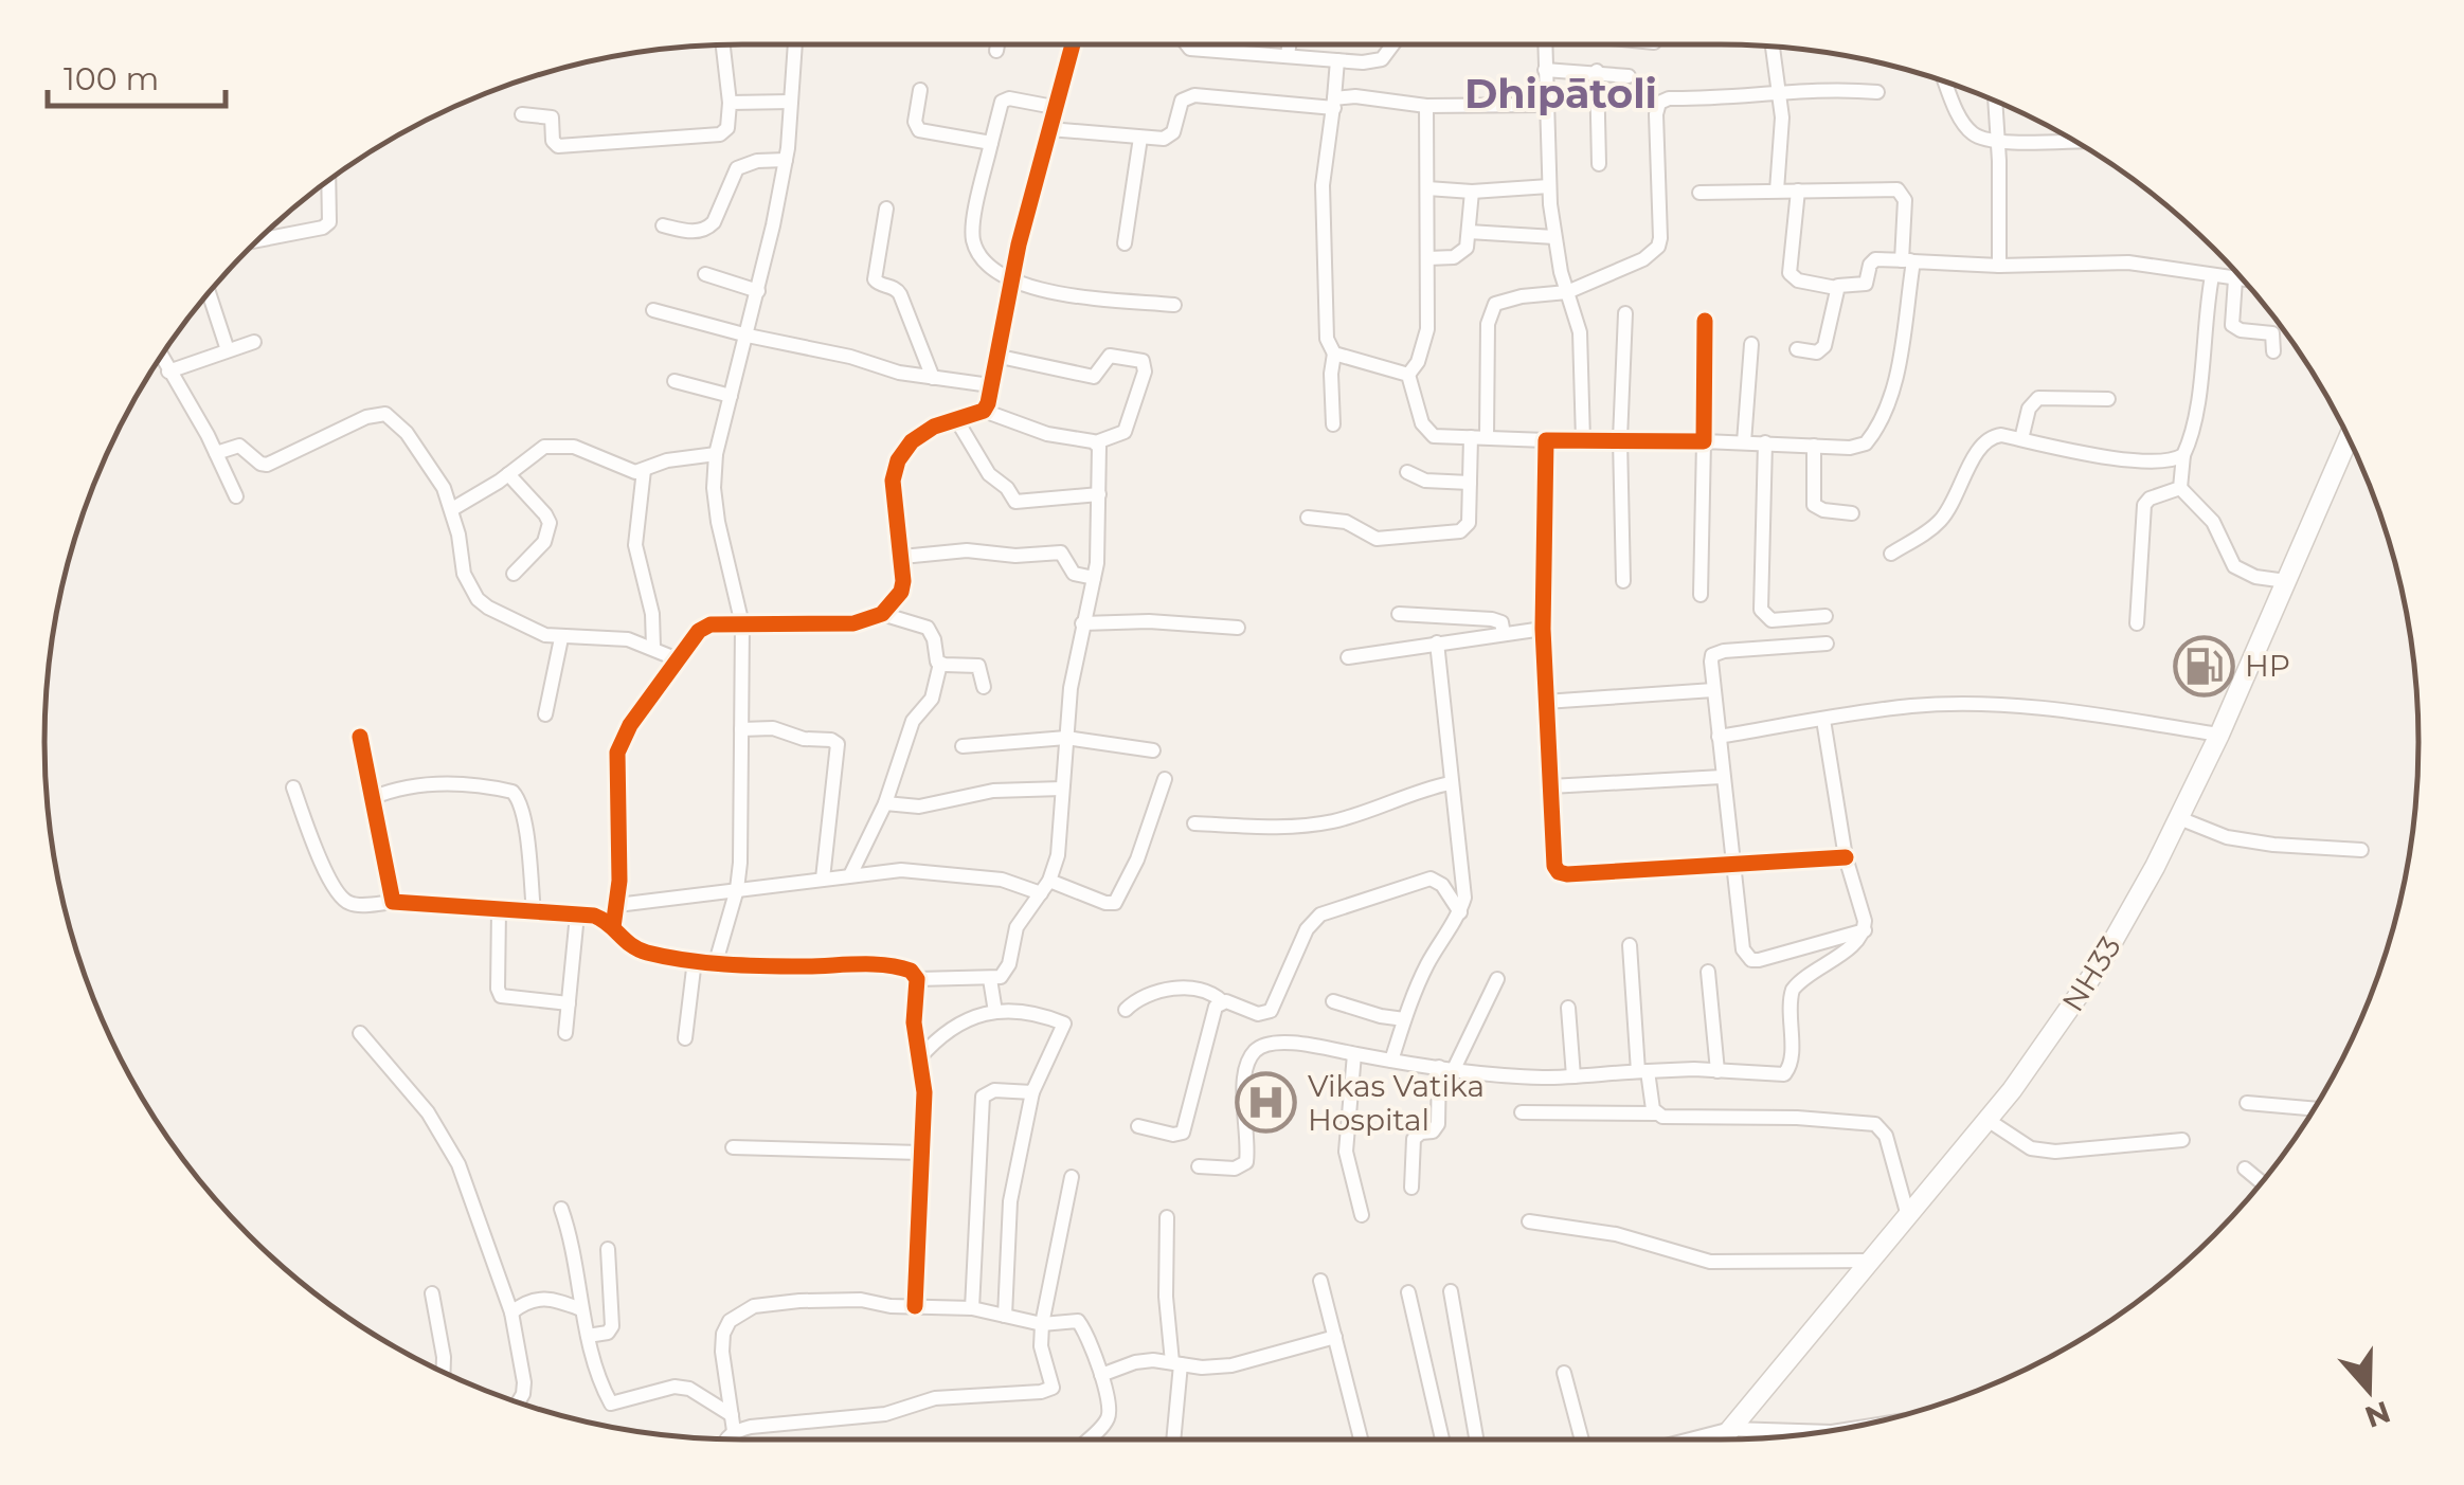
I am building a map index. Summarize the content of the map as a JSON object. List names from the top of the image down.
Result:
{
  "streets": {
    "main road": ["NH33"]
  },
  "districts": ["Dhipātoli"],
  "places": {
    "fuel station": ["HP"],
    "hospital": ["Vikas Vatika Hospital"]
  },
  "scale_bar": "100 m",
  "north": "bottom"
}
